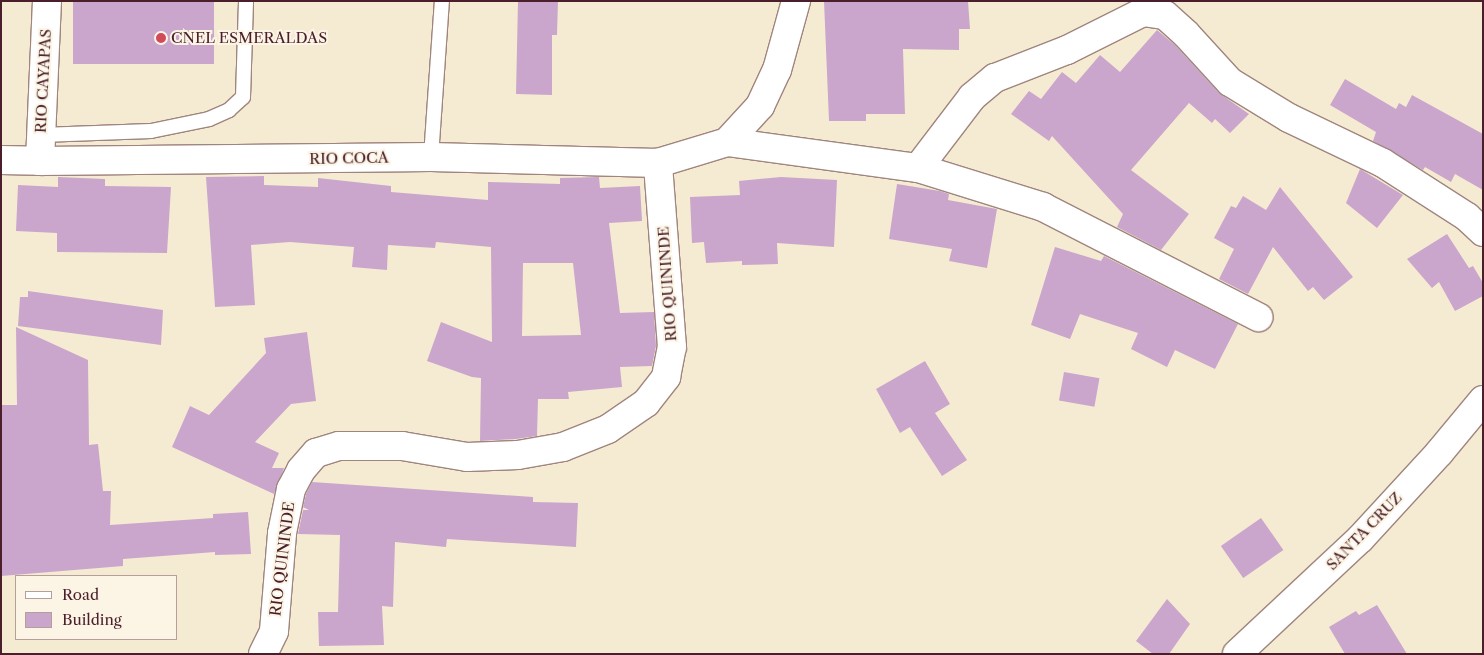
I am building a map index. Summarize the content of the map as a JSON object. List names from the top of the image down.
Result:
{
  "streets": {
    "street": [
      "RIO CAYAPAS",
      "RIO COCA",
      "RIO QUININDE",
      "SANTA CRUZ"
    ]
  },
  "crossings": [
    ["RIO CAYAPAS", "RIO COCA"],
    ["RIO COCA", "RIO QUININDE"]
  ],
  "places": ["CNEL ESMERALDAS"],
  "legend": ["Road", "Building"]
}
